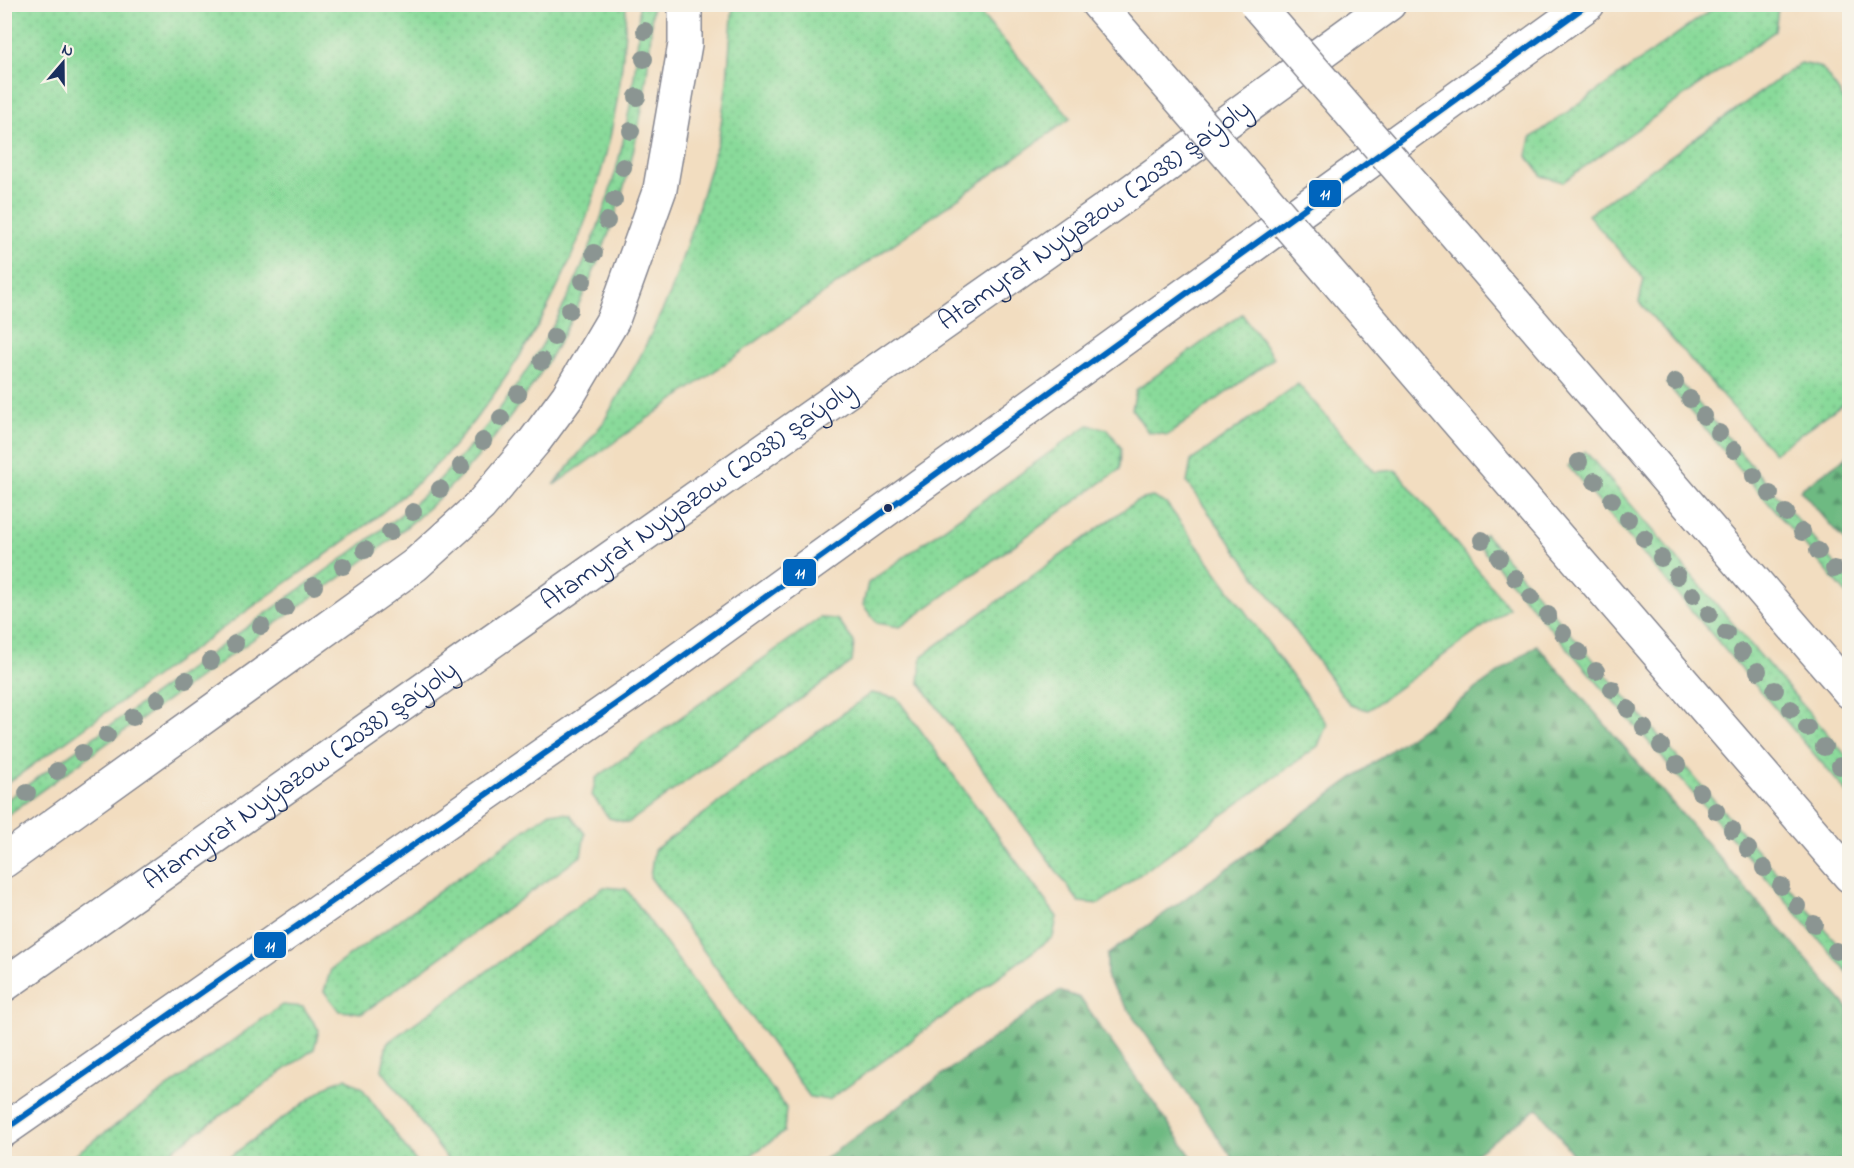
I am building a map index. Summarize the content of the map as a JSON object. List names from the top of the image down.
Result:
{
  "streets": {
    "main road": ["Atamyrat Nyýazow (2038) şaýoly"]
  },
  "lines": ["transit line 11"],
  "north": "top"
}
